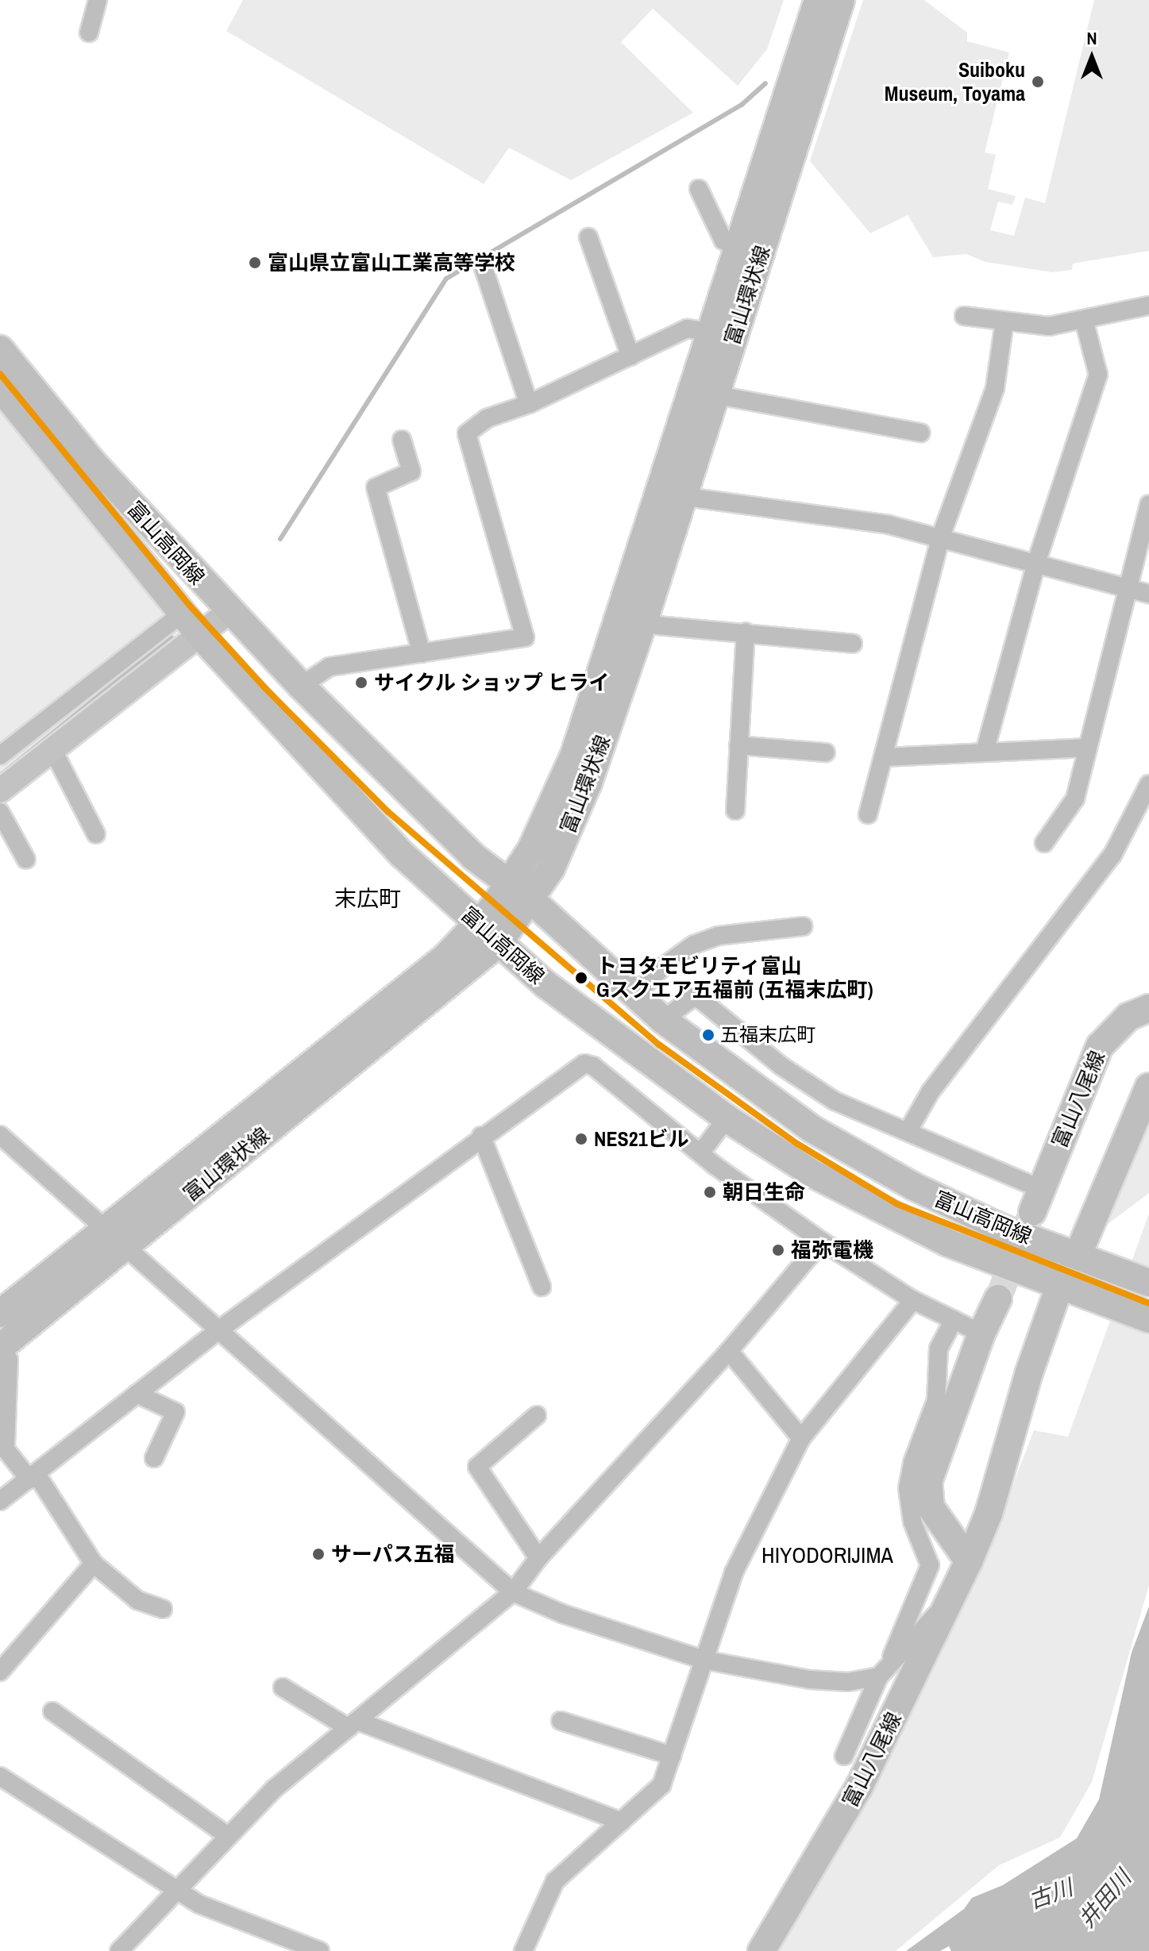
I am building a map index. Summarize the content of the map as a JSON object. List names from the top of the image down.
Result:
{
  "streets": {
    "main road": ["富山環状線", "富山高岡線", "富山八尾線"]
  },
  "crossings": [
    ["富山環状線", "富山高岡線"],
    ["富山高岡線", "富山八尾線"]
  ],
  "districts": ["末広町", "HIYODORIJIMA"],
  "water": ["古川", "井田川"],
  "places": [
    "Suiboku Museum, Toyama",
    "富山県立富山工業高等学校",
    "サイクル ショップ ヒライ",
    "トヨタモビリティ富山 Gスクエア五福前 (五福末広町)",
    "五福末広町",
    "NES21ビル",
    "朝日生命",
    "福弥電機",
    "サーパス五福"
  ],
  "north": "top"
}
